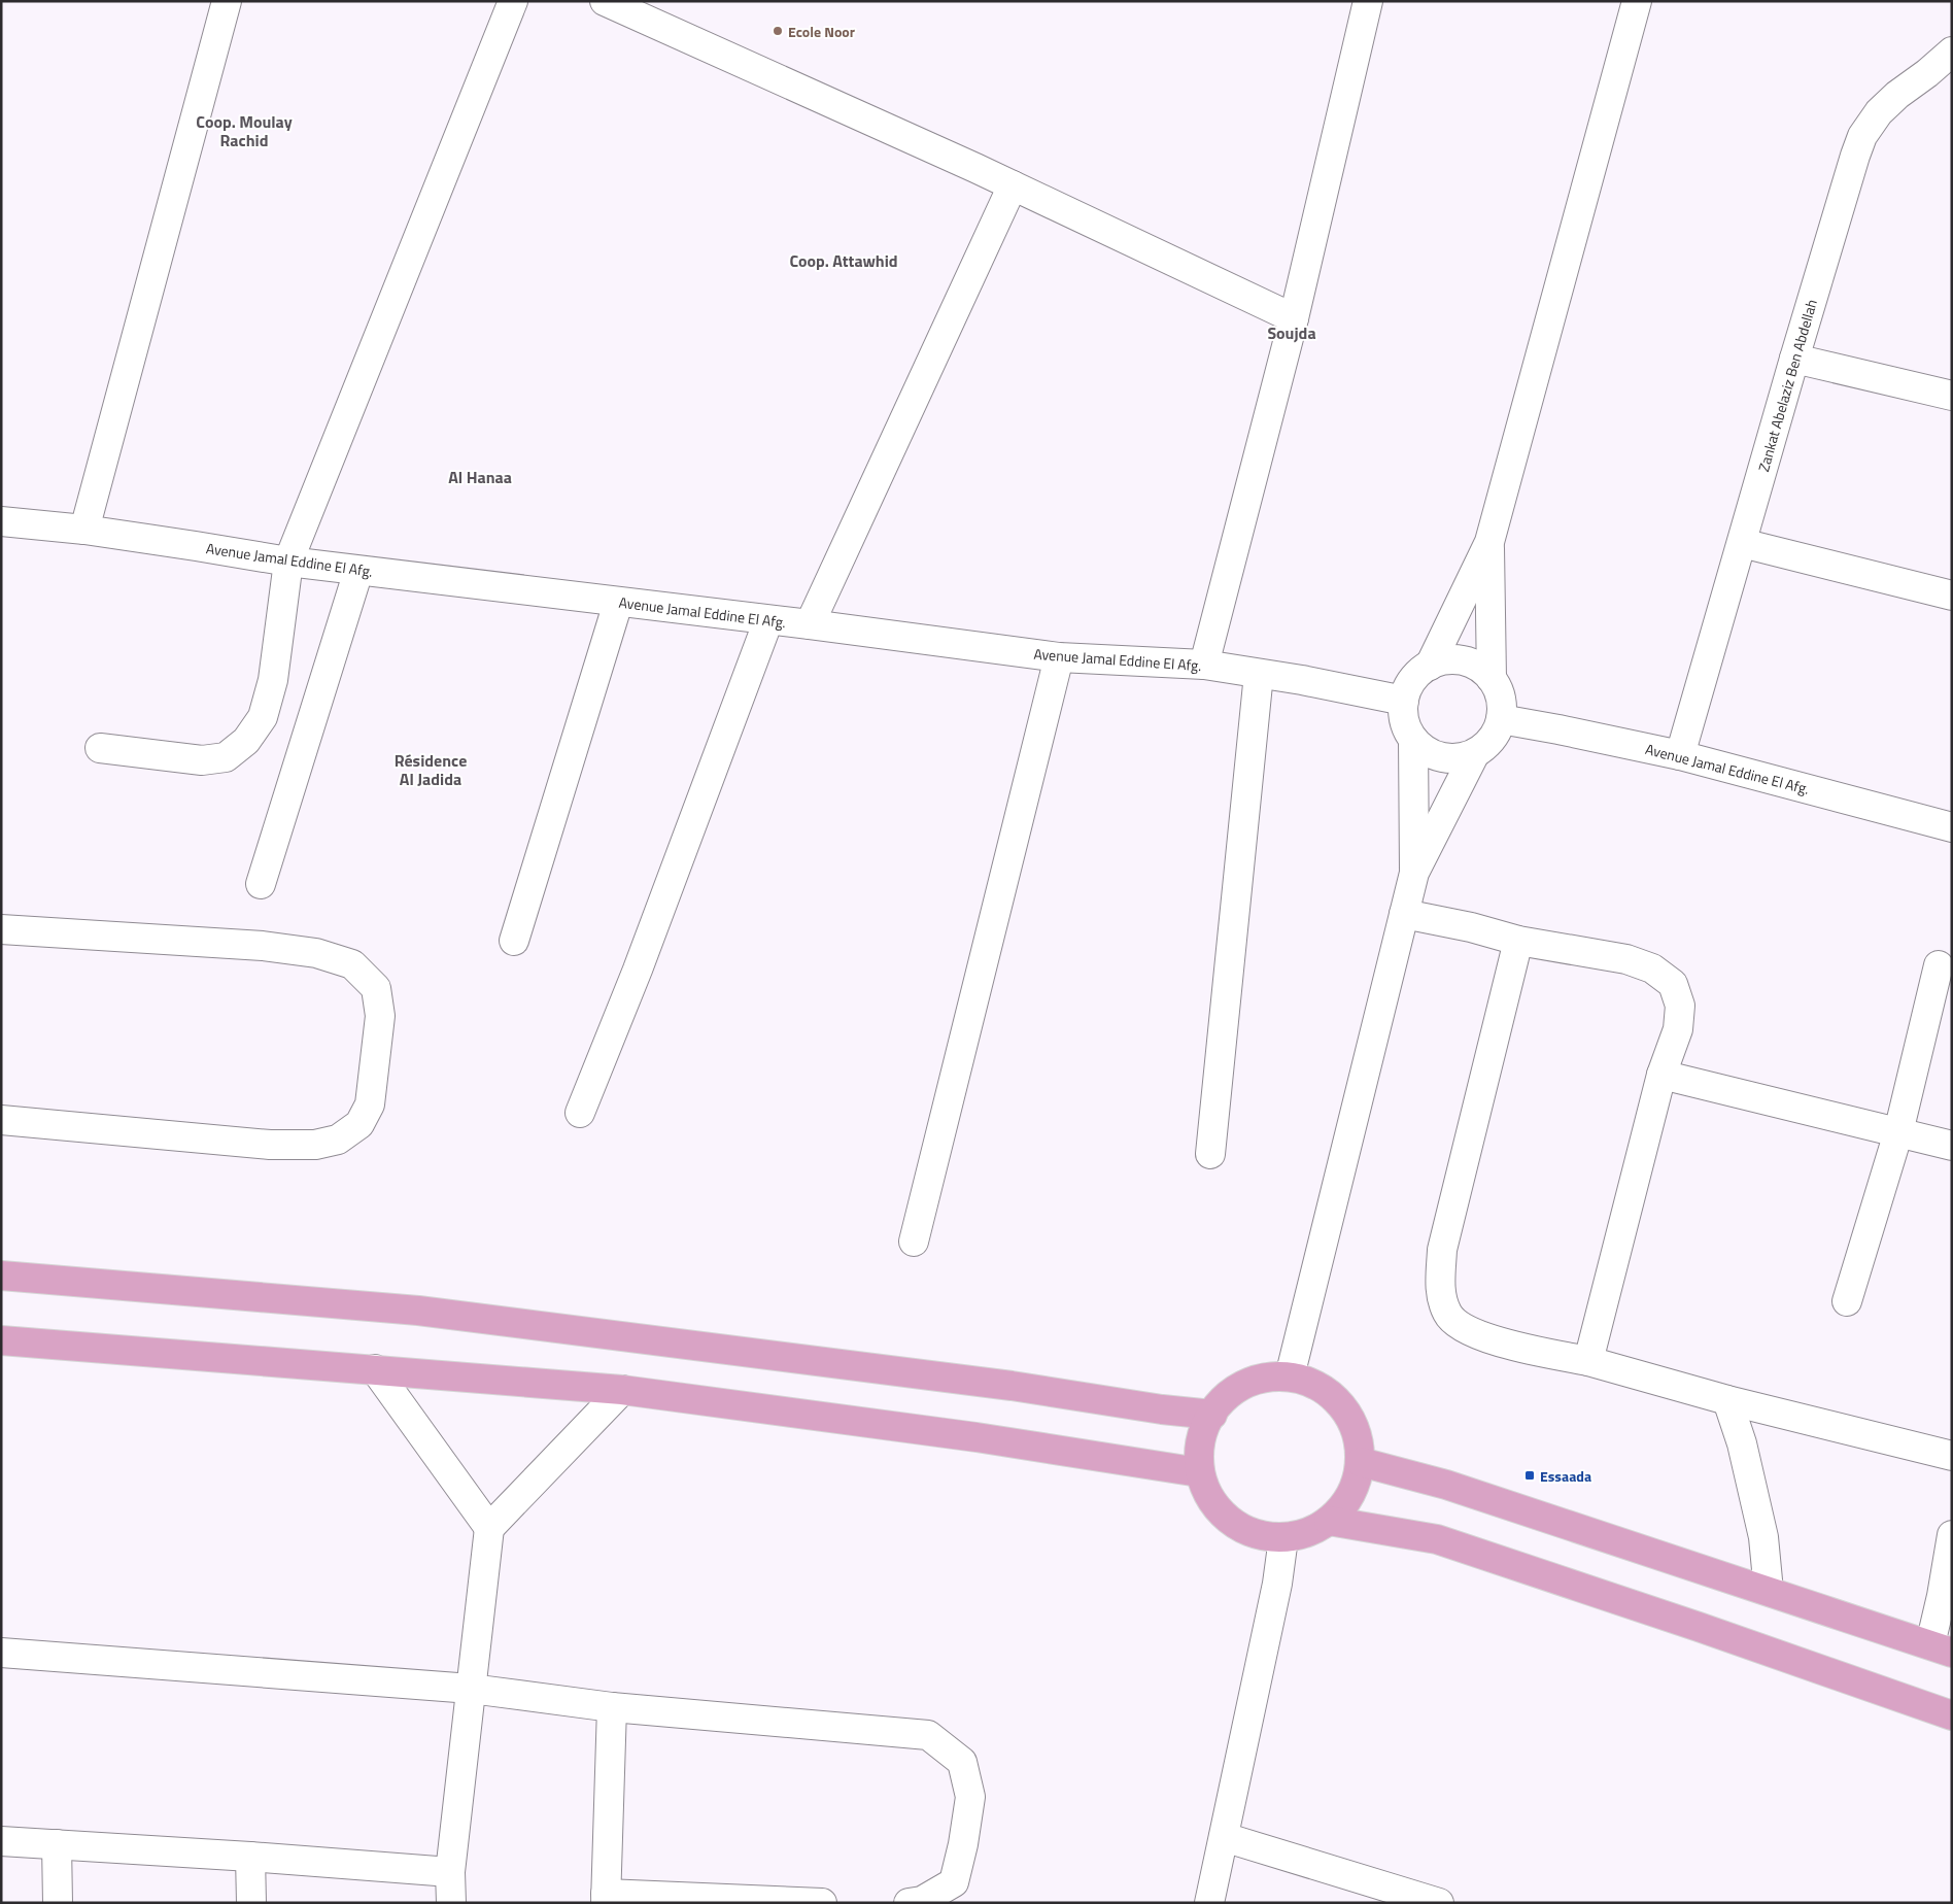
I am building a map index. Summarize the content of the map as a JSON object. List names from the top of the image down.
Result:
{
  "streets": {
    "street": ["Zankat Abelaziz Ben Abdellah", "Avenue Jamal Eddine El Afg."]
  },
  "crossings": [
    ["Zankat Abelaziz Ben Abdellah", "Avenue Jamal Eddine El Afg."]
  ],
  "districts": [
    "Coop. Moulay Rachid",
    "Coop. Attawhid",
    "Soujda",
    "Al Hanaa",
    "Résidence Al Jadida"
  ],
  "places": {
    "other": ["Ecole Noor"],
    "transit": ["Essaada"]
  }
}
